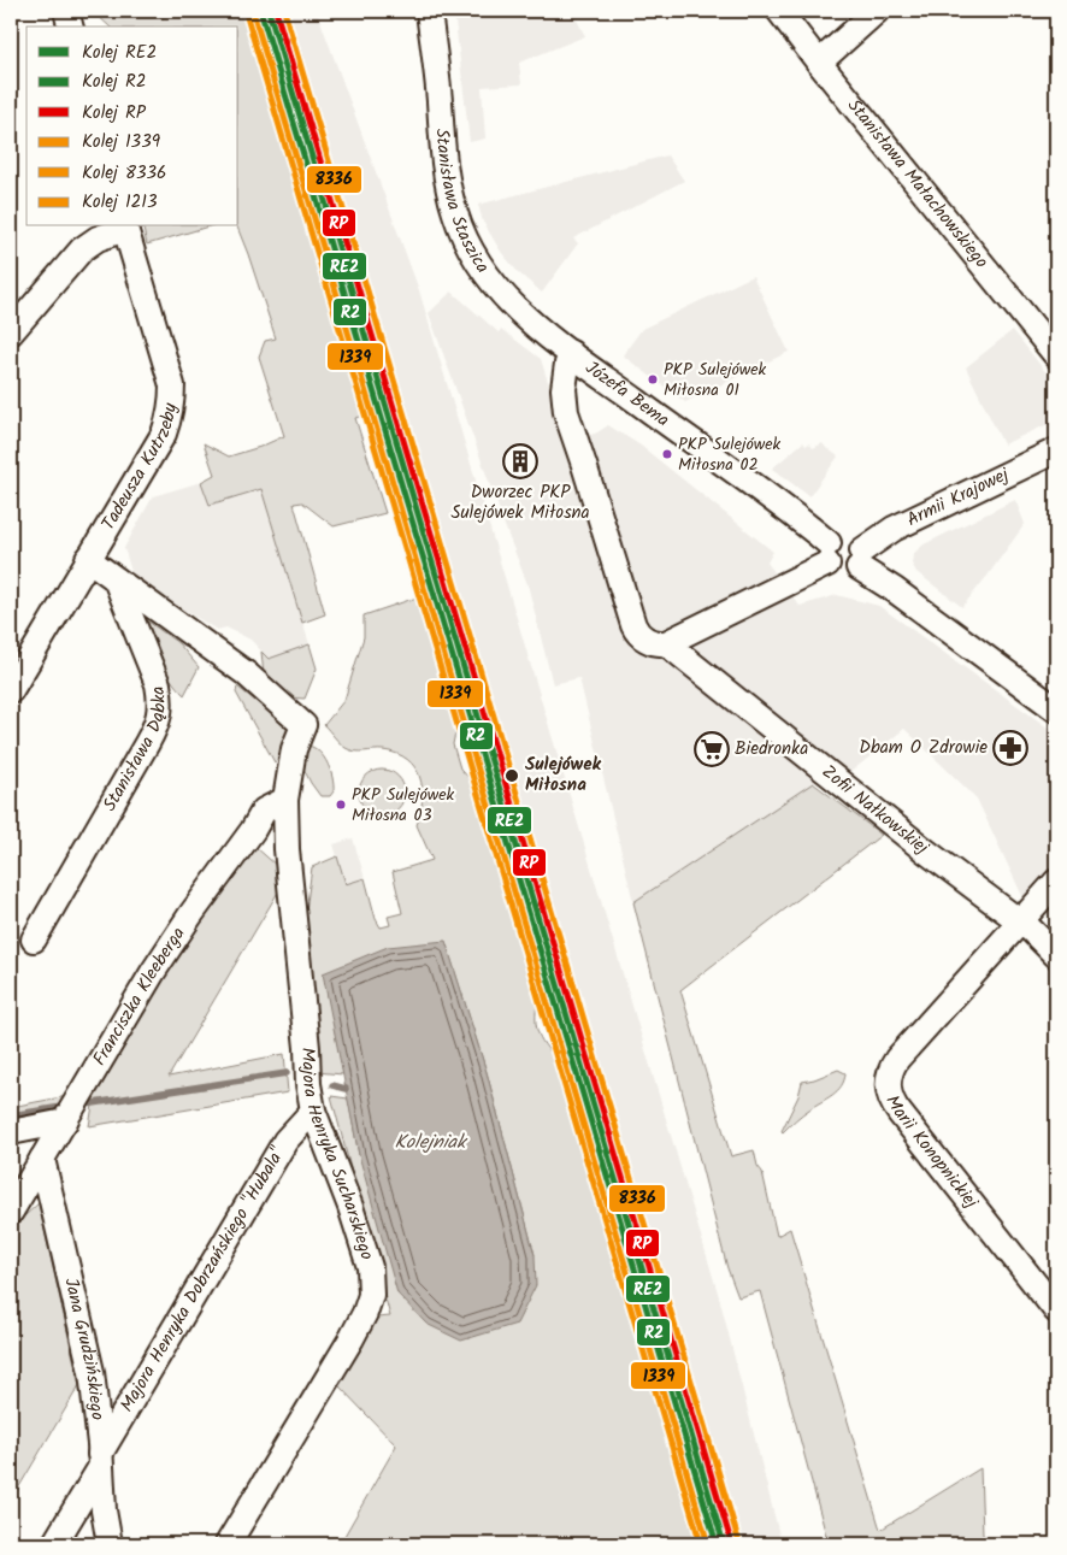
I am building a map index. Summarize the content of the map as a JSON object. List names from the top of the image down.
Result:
{
  "streets": {
    "street": [
      "Stanisława Małachowskiego",
      "Stanisława Staszica",
      "Józefa Bema",
      "Tadeusza Kutrzeby",
      "Armii Krajowej",
      "Stanisława Dąbka",
      "Zofii Nałkowskiej",
      "Franciszka Kleeberga",
      "Marii Konopnickiej",
      "Majora Henryka Sucharskiego",
      "Majora Henryka Dobrzańskiego \"Hubala\"",
      "Jana Grudzińskiego"
    ]
  },
  "crossings": [
    ["Stanisława Staszica", "Józefa Bema"],
    ["Stanisława Staszica", "Zofii Nałkowskiej"],
    ["Józefa Bema", "Armii Krajowej"],
    ["Józefa Bema", "Zofii Nałkowskiej"],
    ["Stanisława Dąbka", "Majora Henryka Sucharskiego"],
    ["Zofii Nałkowskiej", "Marii Konopnickiej"],
    ["Franciszka Kleeberga", "Majora Henryka Sucharskiego"],
    ["Franciszka Kleeberga", "Jana Grudzińskiego"],
    ["Majora Henryka Sucharskiego", "Majora Henryka Dobrzańskiego \"Hubala\""],
    ["Majora Henryka Dobrzańskiego \"Hubala\"", "Jana Grudzińskiego"]
  ],
  "water": ["Kolejniak"],
  "places": {
    "other": [
      "PKP Sulejówek Miłosna 01",
      "PKP Sulejówek Miłosna 02",
      "Sulejówek Miłosna",
      "PKP Sulejówek Miłosna 03"
    ],
    "building": ["Dworzec PKP Sulejówek Miłosna"],
    "pharmacy": ["Dbam O Zdrowie"],
    "supermarket": ["Biedronka"]
  },
  "lines": [
    "rail line RE2",
    "rail line RP",
    "rail line 8336",
    "rail line R2",
    "rail line 1339",
    "rail line 1213"
  ],
  "legend": [
    "Kolej RE2",
    "Kolej R2",
    "Kolej RP",
    "Kolej 1339",
    "Kolej 8336",
    "Kolej 1213"
  ]
}
